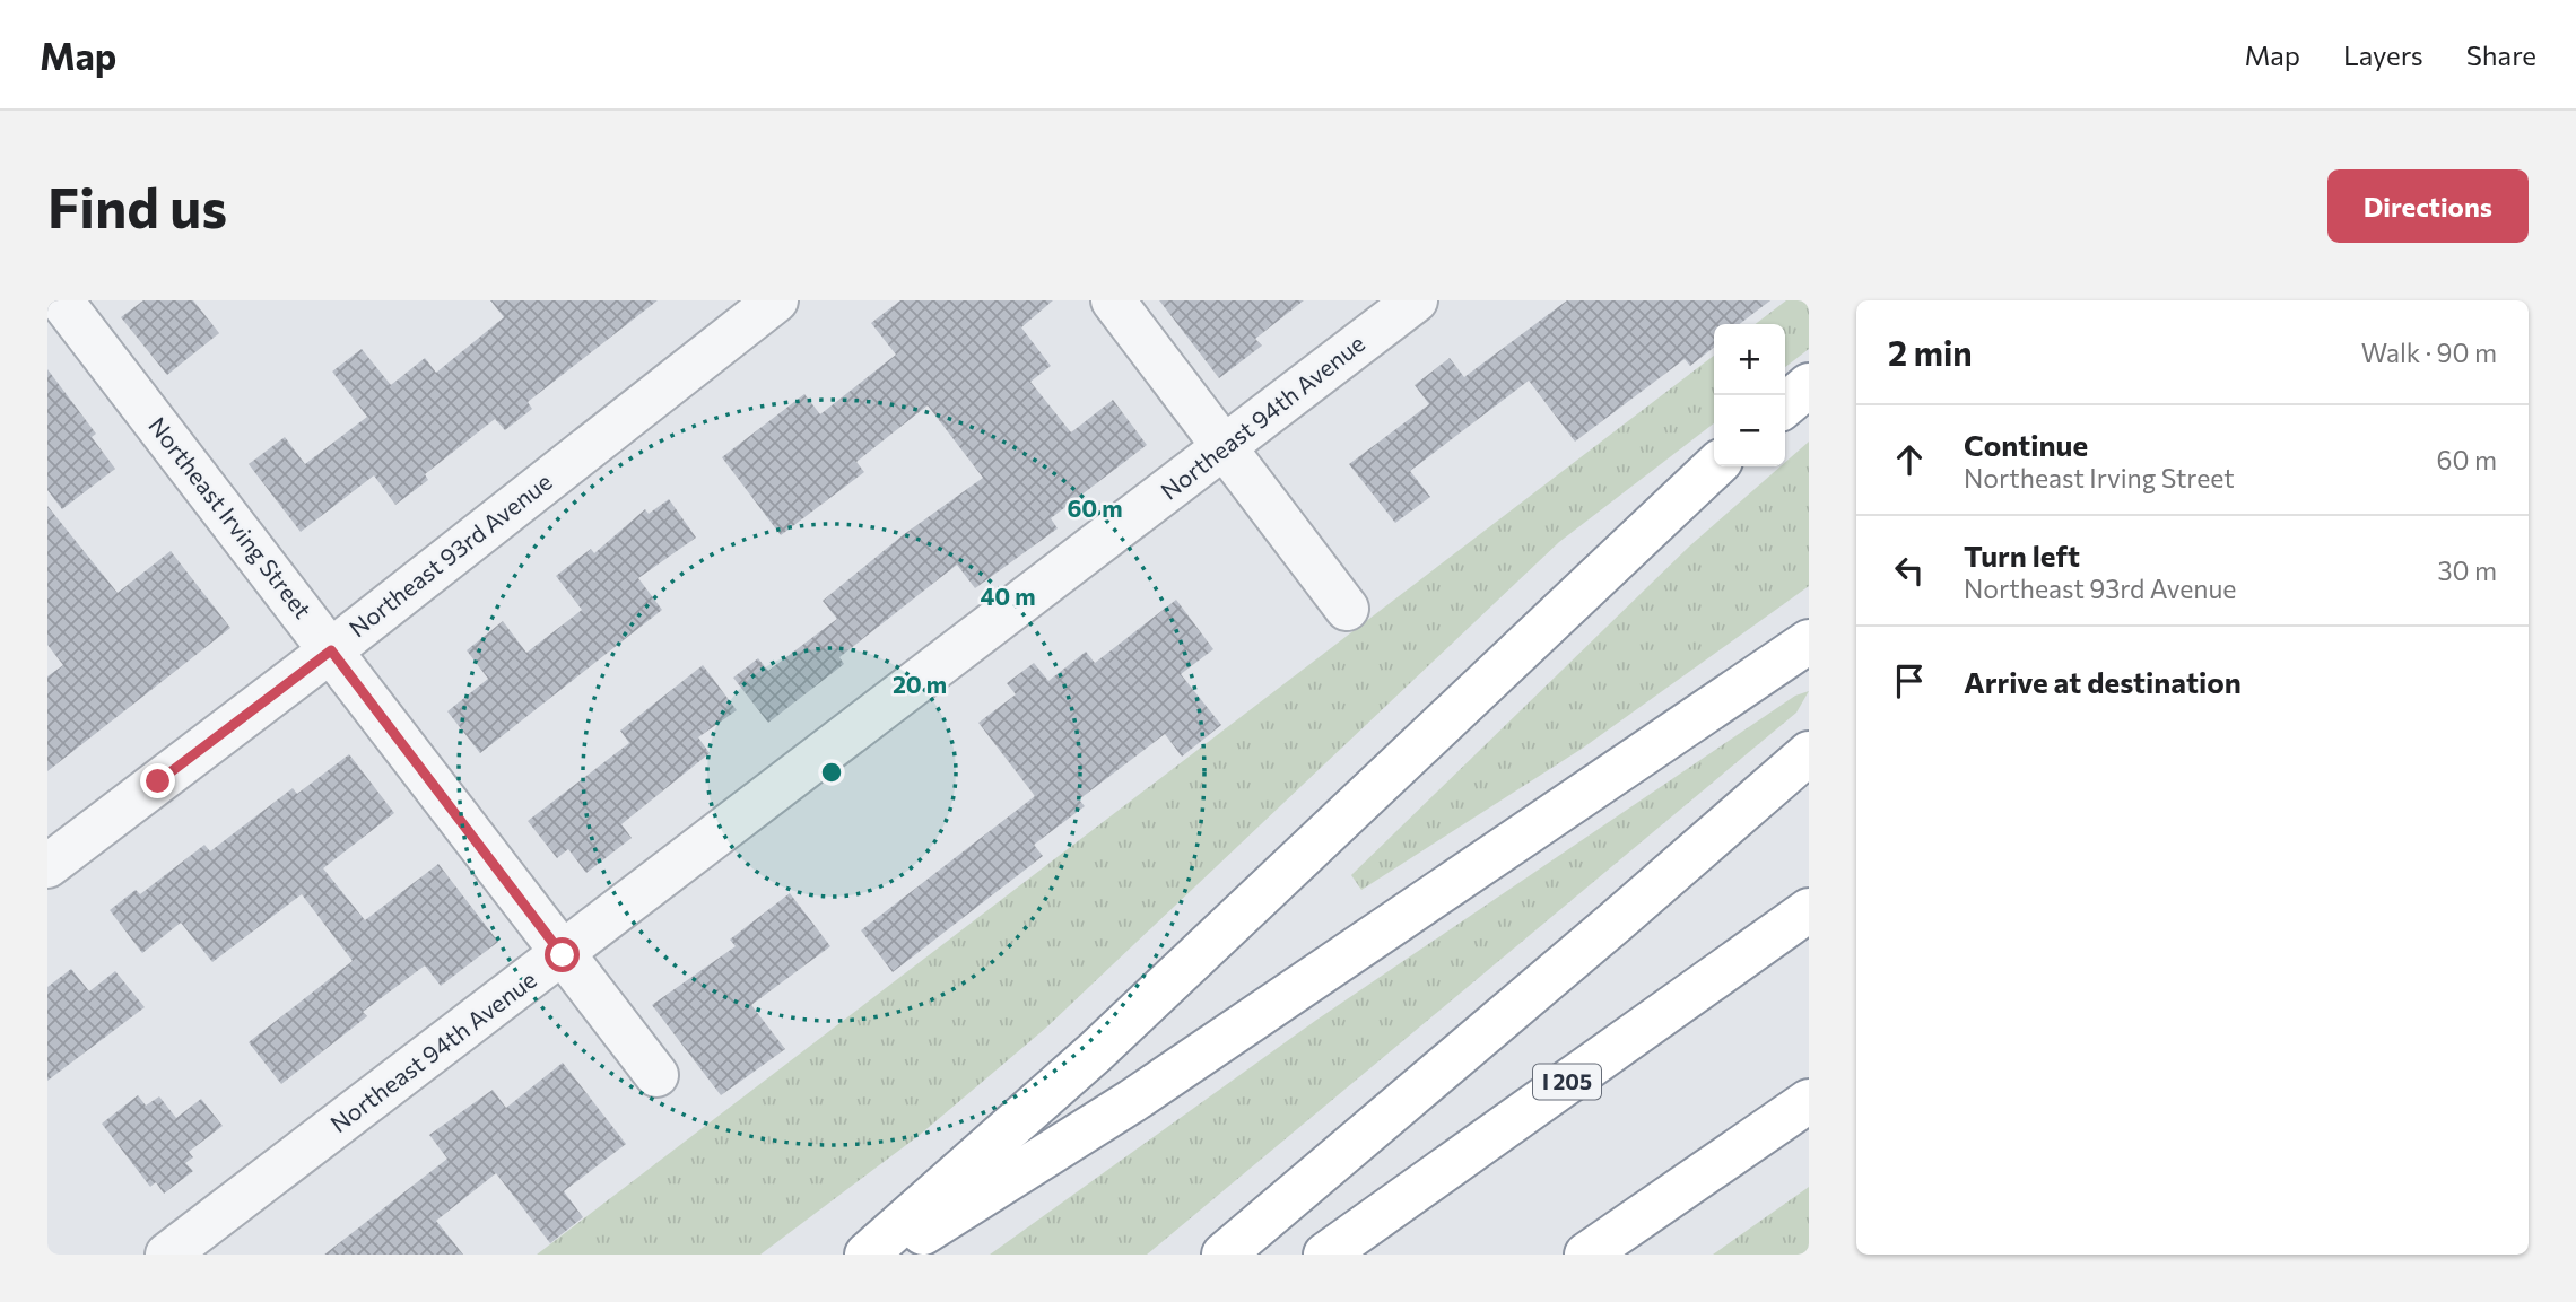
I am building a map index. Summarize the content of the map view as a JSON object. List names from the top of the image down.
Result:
{
  "streets": {
    "highway": ["I 205"],
    "street": ["Northeast 94th Avenue", "Northeast Irving Street", "Northeast 93rd Avenue"]
  },
  "crossings": [
    ["Northeast 94th Avenue", "Northeast Irving Street"],
    ["Northeast Irving Street", "Northeast 93rd Avenue"]
  ],
  "page": {
    "header": "Map",
    "nav": ["Map", "Layers", "Share"],
    "buttons": "Directions",
    "title": "Find us",
    "heading": ["2 min", "Walk · 90 m"],
    "map_buttons": ["+", "−"],
    "list": [
      ["Continue", "Northeast Irving Street", "60 m"],
      ["Turn left", "Northeast 93rd Avenue", "30 m"],
      "Arrive at destination"
    ]
  },
  "rings": ["60 m", "40 m", "20 m"]
}
